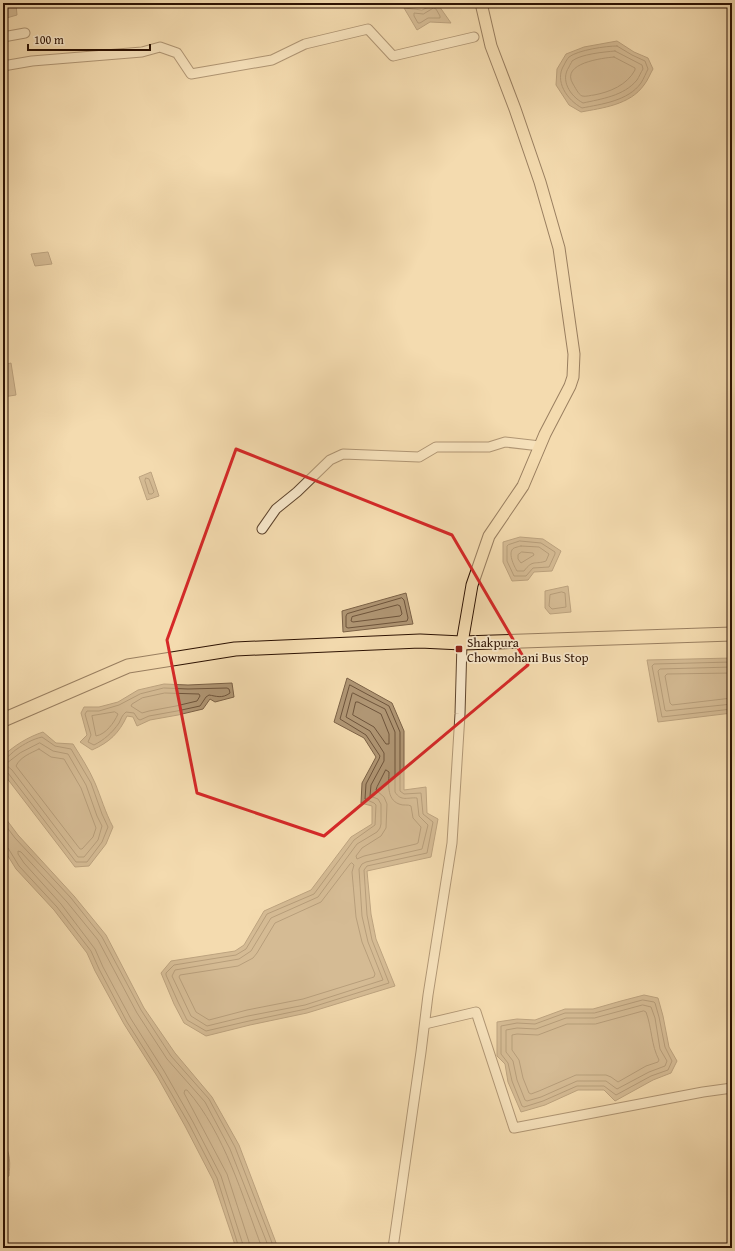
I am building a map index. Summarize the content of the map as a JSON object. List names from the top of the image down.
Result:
{
  "places": {
    "transit": ["Shakpura Chowmohani Bus Stop"]
  },
  "scale_bar": "100 m"
}
